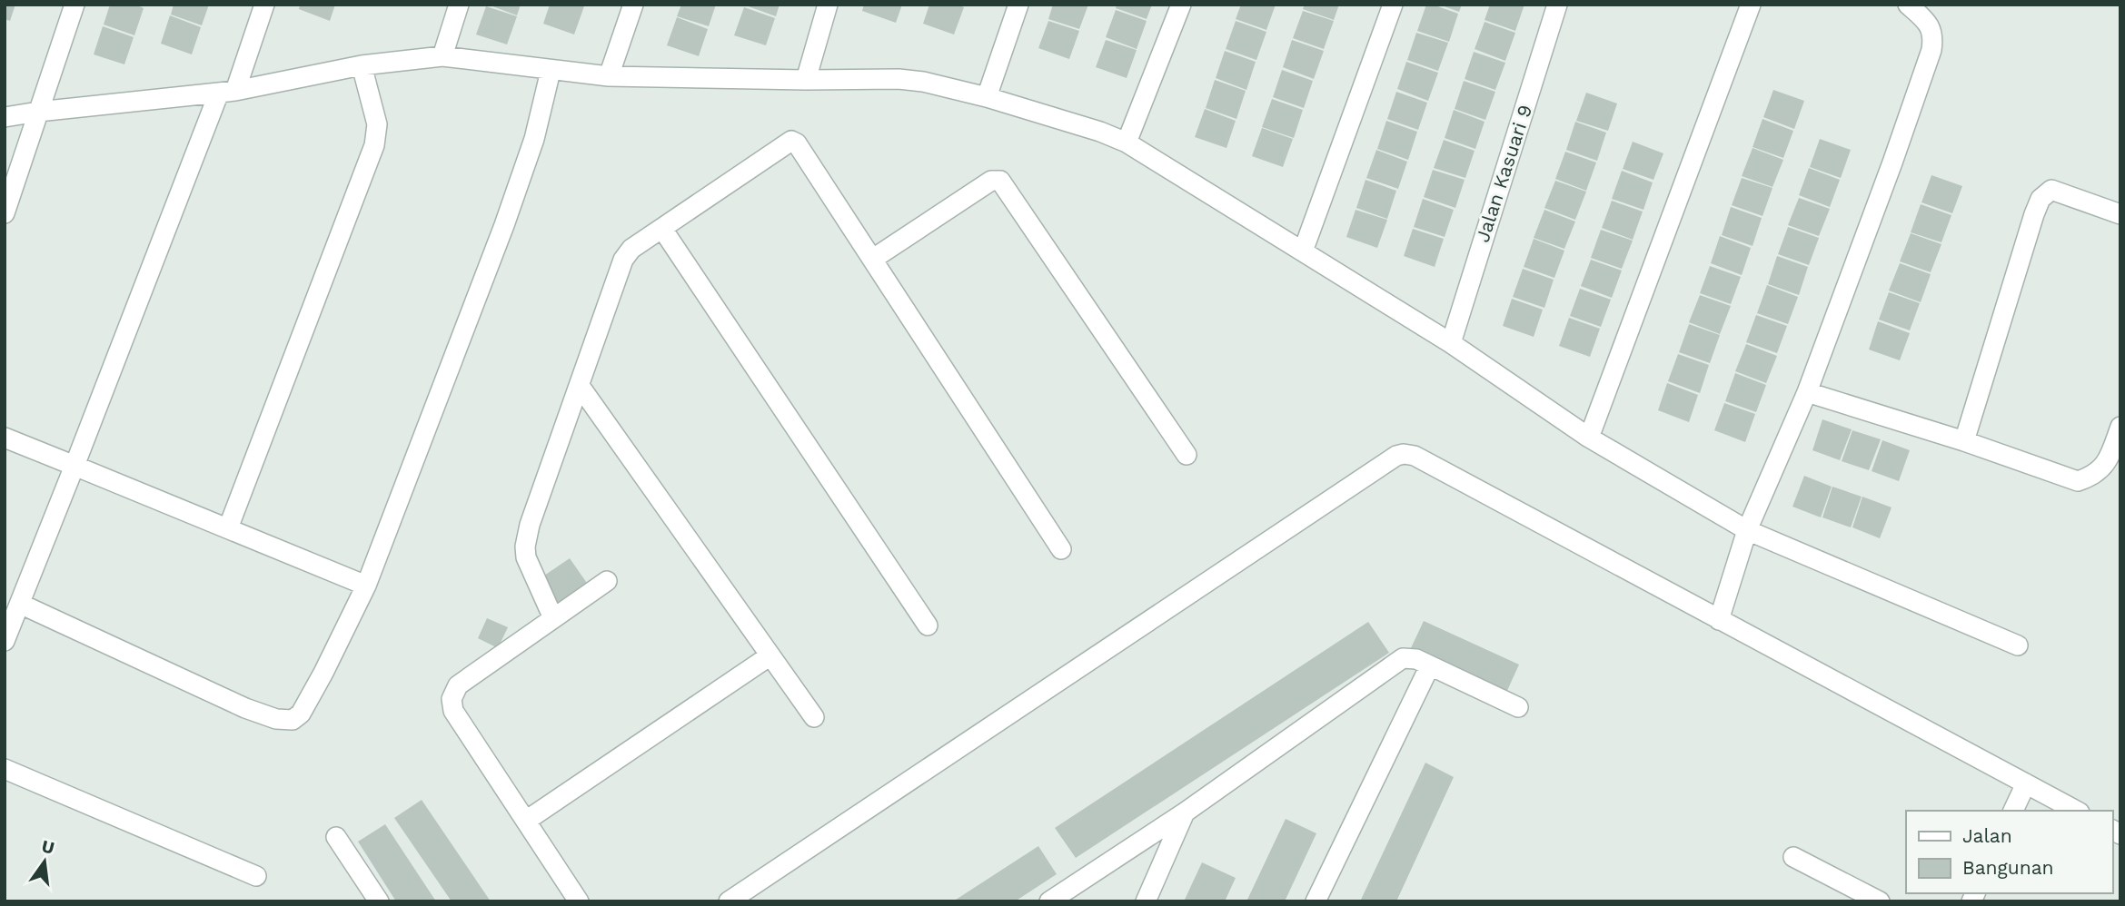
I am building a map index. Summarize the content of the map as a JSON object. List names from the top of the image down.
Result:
{
  "streets": {
    "street": ["Jalan Kasuari 9"]
  },
  "legend": ["Jalan", "Bangunan"],
  "north": "top"
}
